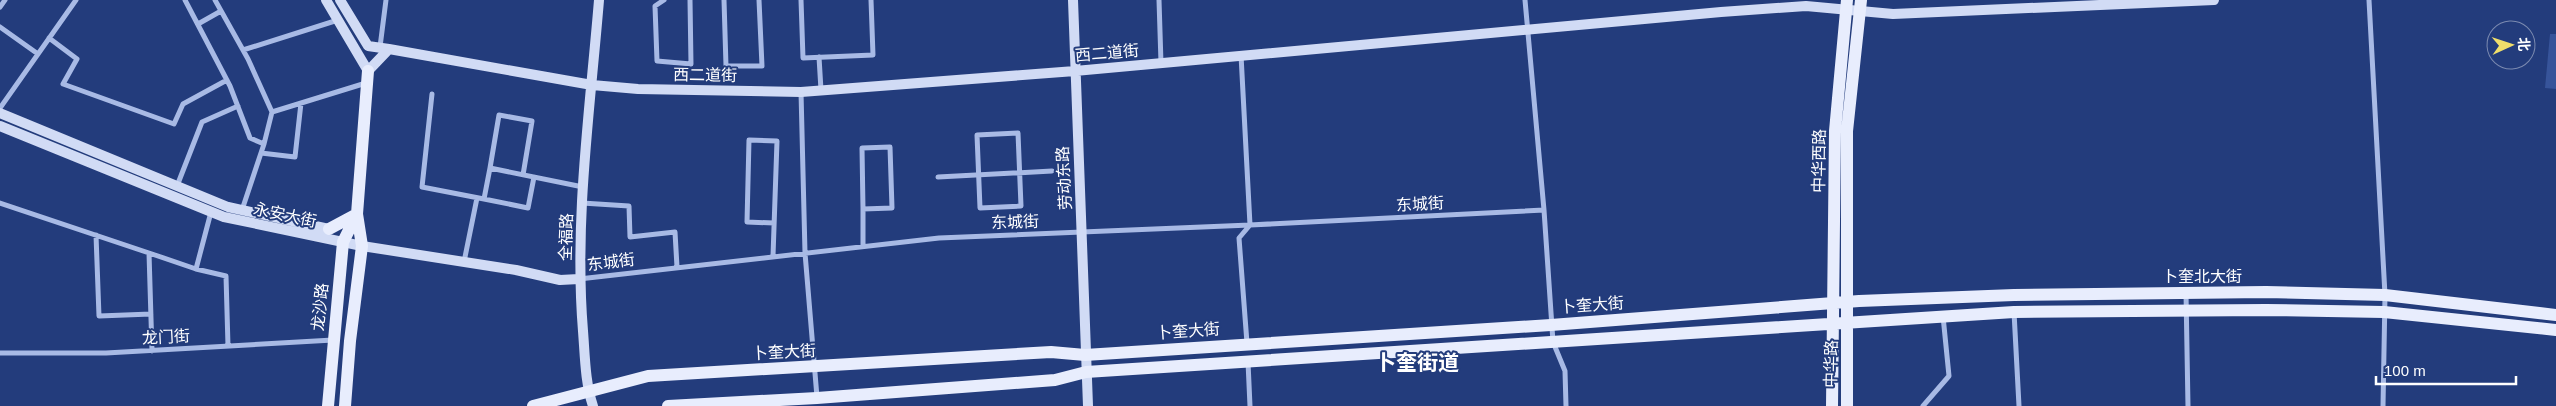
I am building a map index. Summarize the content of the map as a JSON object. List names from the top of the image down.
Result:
{
  "streets": {
    "main road": [
      "西二道街",
      "中华西路",
      "劳动东路",
      "永安大街",
      "全福路",
      "卜奎北大街",
      "卜奎大街",
      "龙沙路",
      "中华路"
    ],
    "street": ["东城街", "龙门街"]
  },
  "crossings": [
    ["西二道街", "中华西路"],
    ["西二道街", "劳动东路"],
    ["西二道街", "全福路"],
    ["中华西路", "卜奎北大街"],
    ["中华西路", "卜奎大街"],
    ["中华西路", "中华路"],
    ["劳动东路", "东城街"],
    ["劳动东路", "卜奎大街"],
    ["东城街", "永安大街"],
    ["东城街", "全福路"],
    ["永安大街", "全福路"],
    ["永安大街", "龙沙路"],
    ["全福路", "卜奎大街"],
    ["卜奎北大街", "卜奎大街"],
    ["卜奎北大街", "中华路"],
    ["卜奎大街", "中华路"],
    ["龙沙路", "龙门街"]
  ],
  "districts": ["卜奎街道"],
  "scale_bar": "100 m",
  "north": "right"
}
